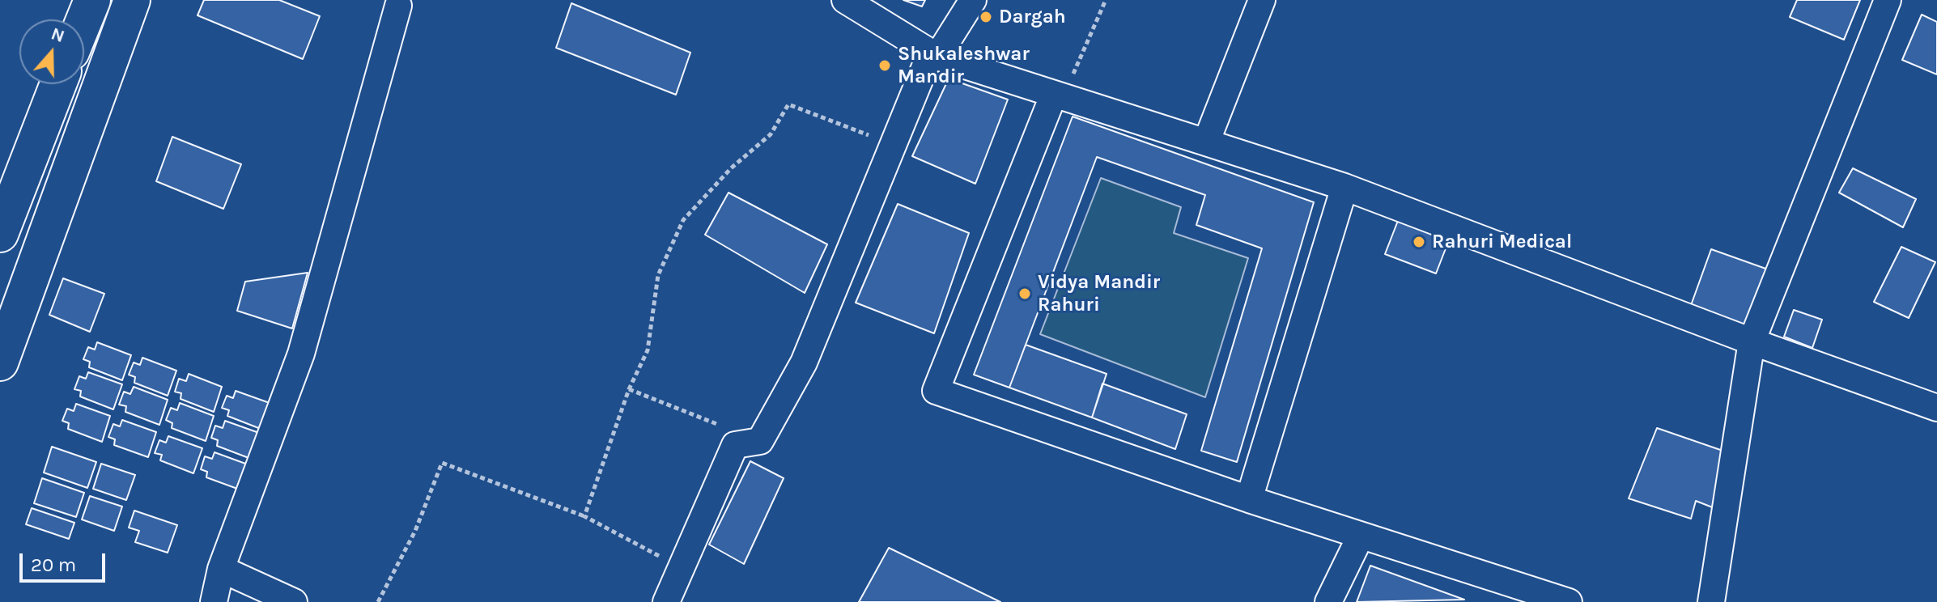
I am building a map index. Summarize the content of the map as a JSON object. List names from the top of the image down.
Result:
{
  "places": [
    "Dargah",
    "Shukaleshwar Mandir",
    "Rahuri Medical",
    "Vidya Mandir Rahuri"
  ],
  "scale_bar": "20 m",
  "north": "top"
}
